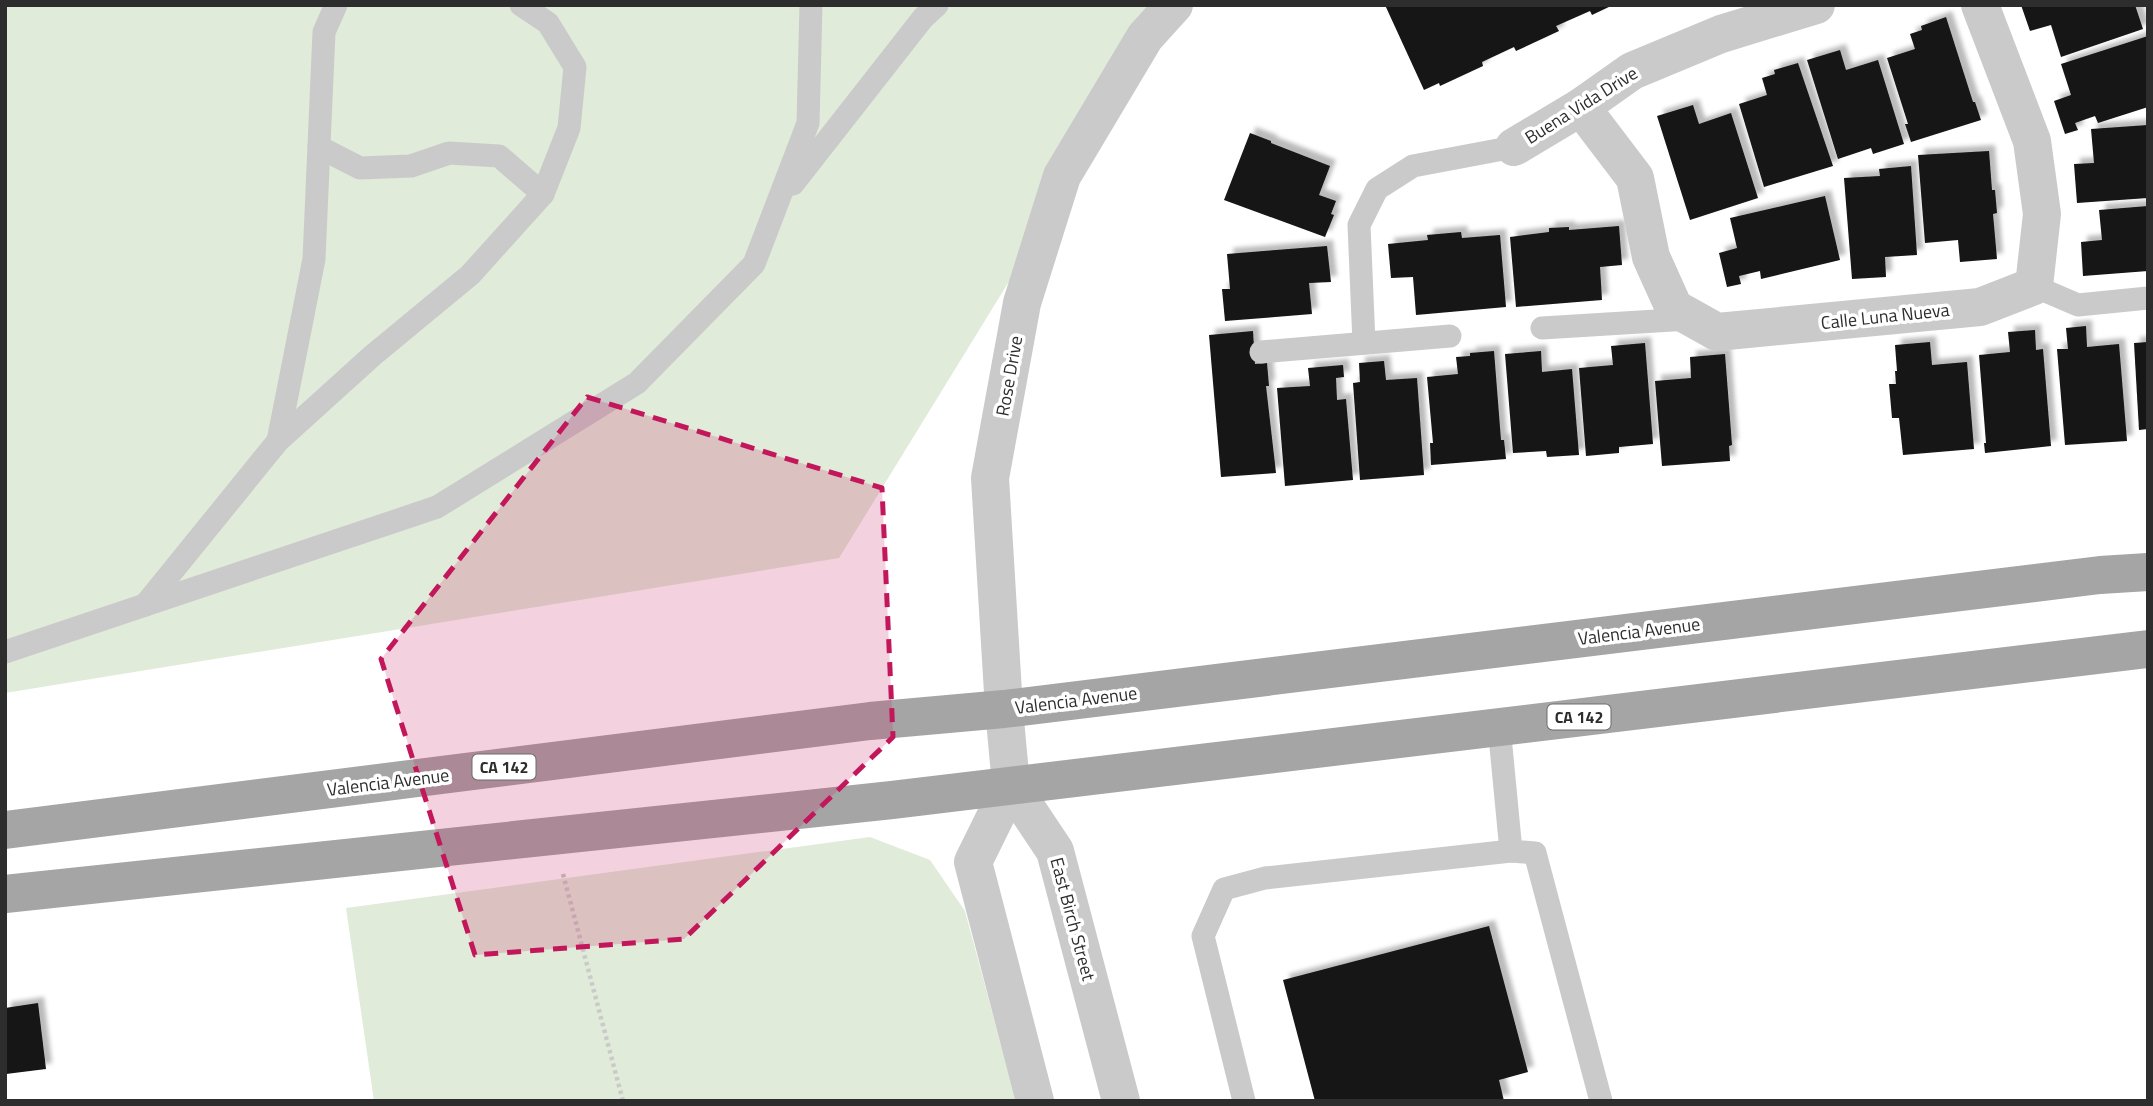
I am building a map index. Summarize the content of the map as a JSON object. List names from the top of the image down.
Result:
{
  "streets": {
    "main road": ["Valencia Avenue", "CA 142"],
    "street": [
      "Buena Vida Drive",
      "Calle Luna Nueva",
      "Rose Drive",
      "East Birch Street"
    ]
  },
  "crossings": [
    ["Buena Vida Drive", "Calle Luna Nueva"],
    ["Rose Drive", "Valencia Avenue"],
    ["Rose Drive", "CA 142"],
    ["Rose Drive", "East Birch Street"],
    ["CA 142", "East Birch Street"]
  ]
}
